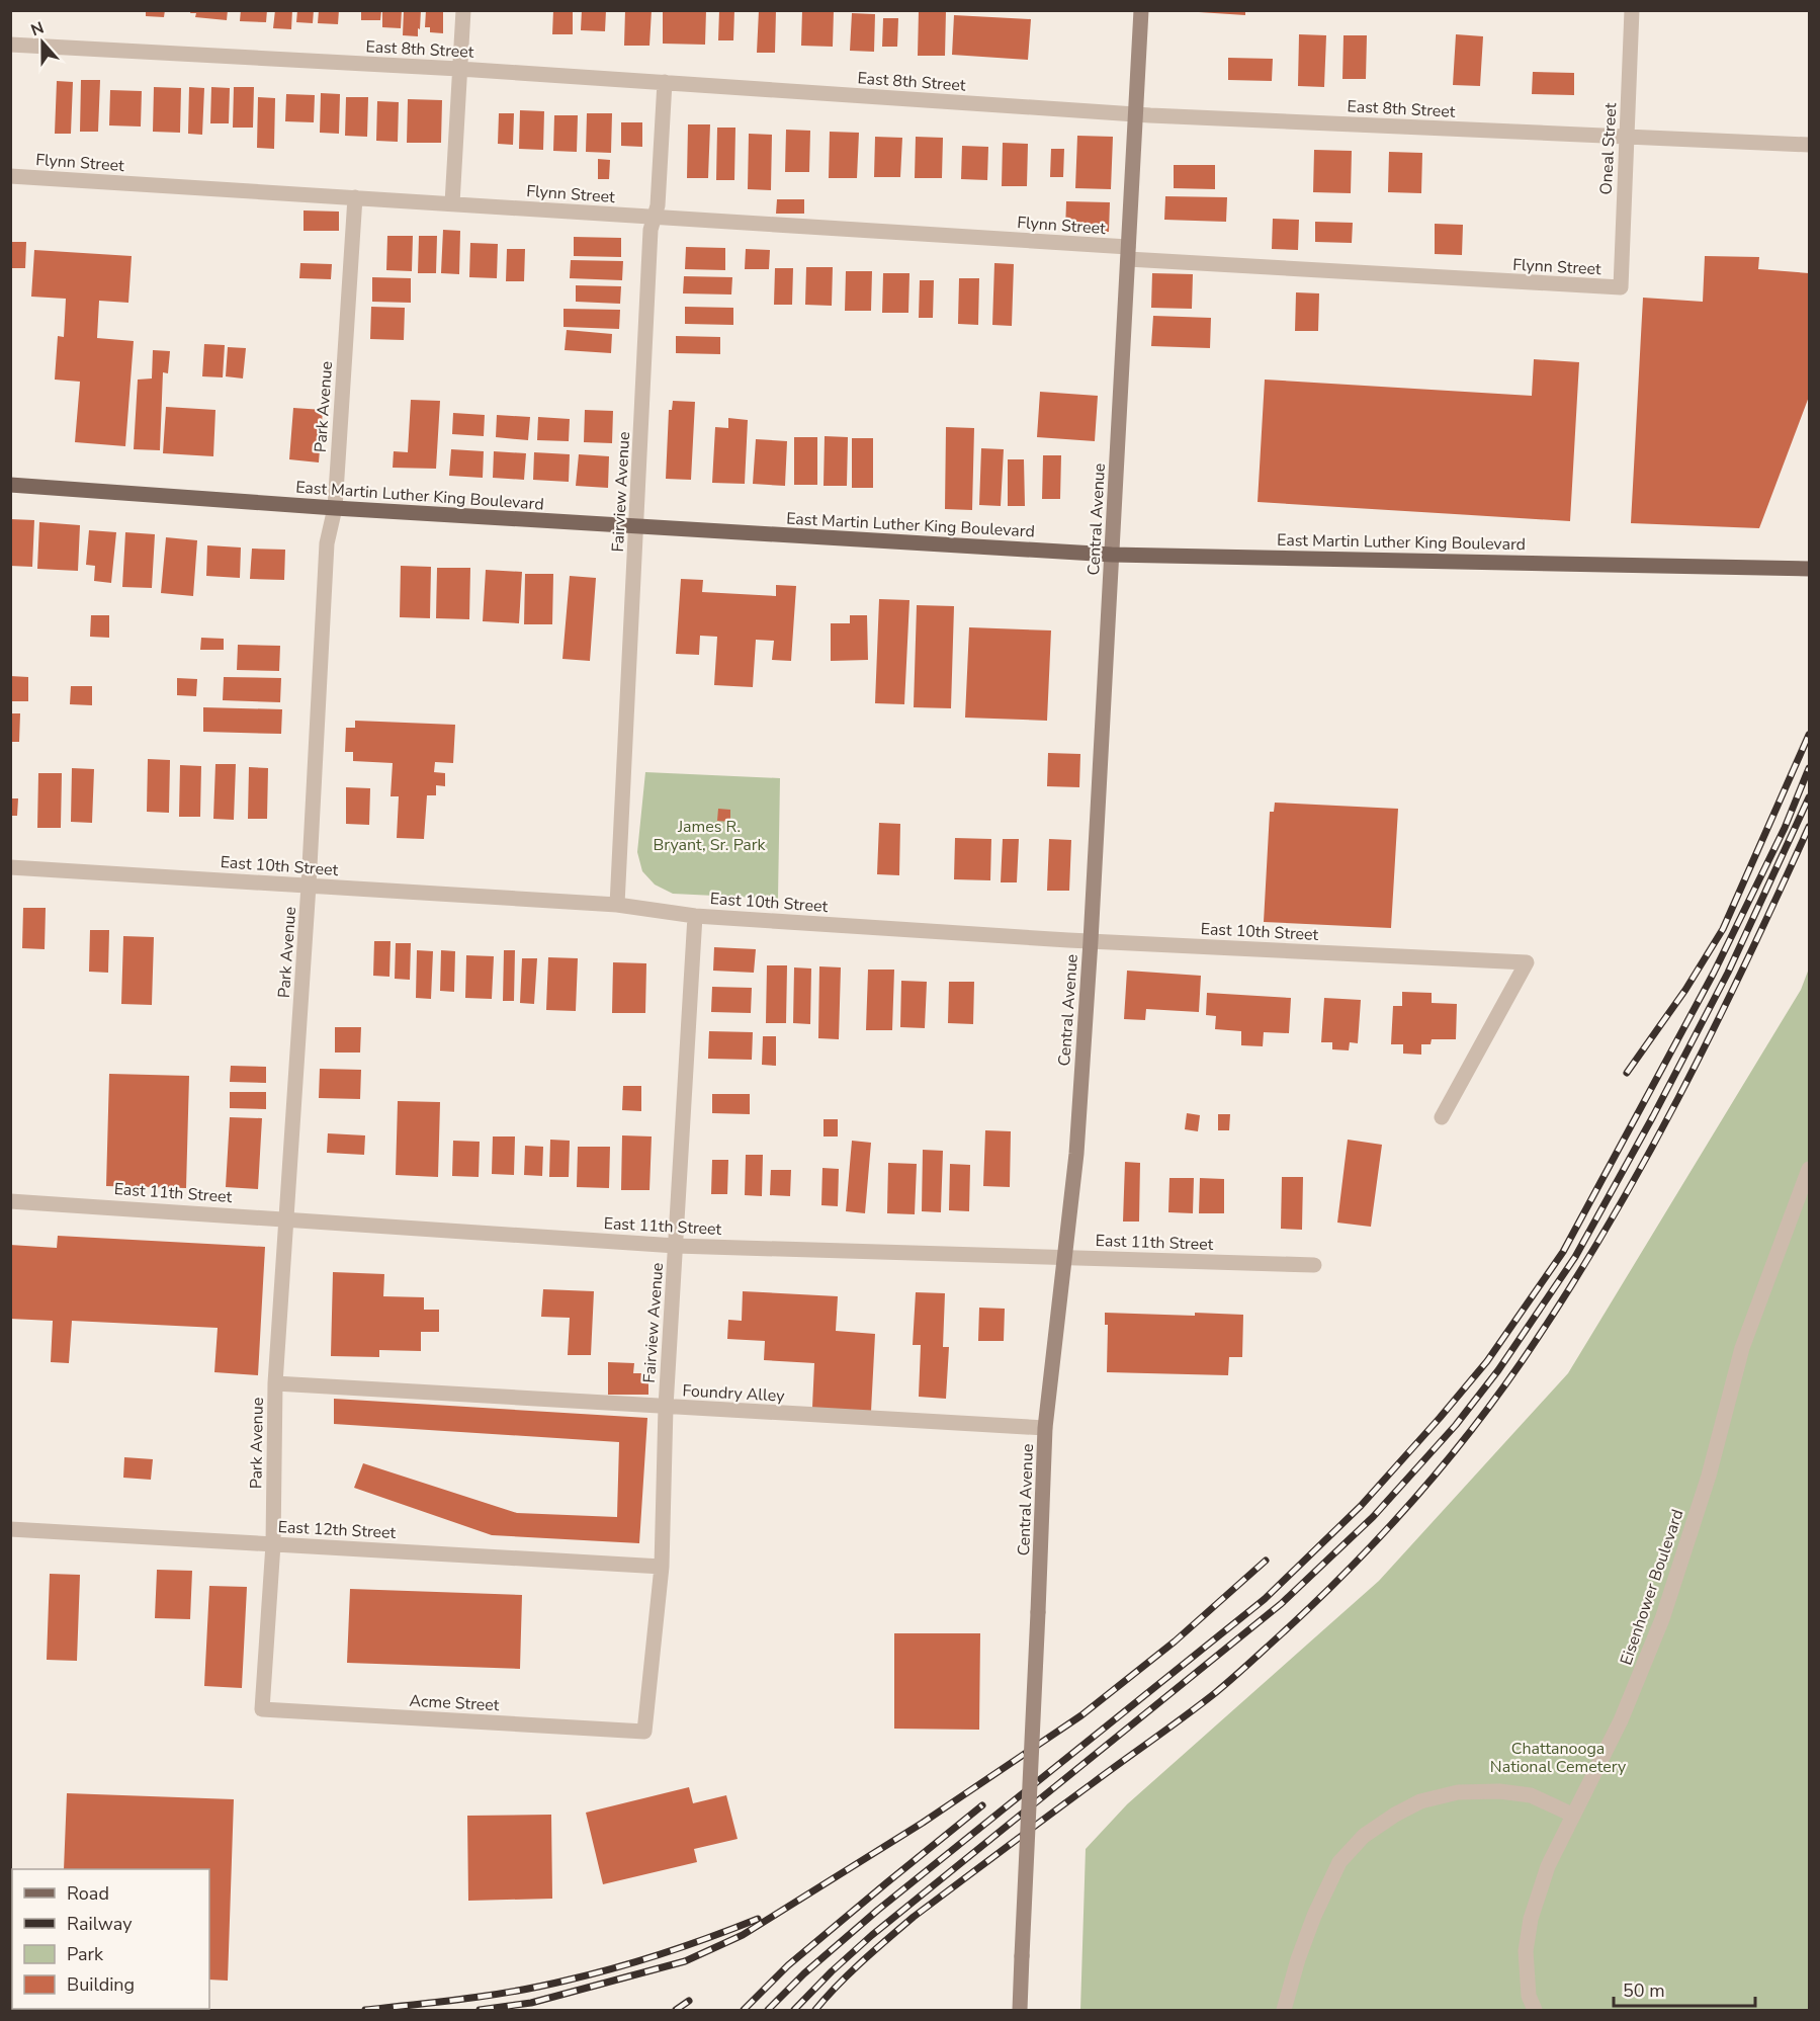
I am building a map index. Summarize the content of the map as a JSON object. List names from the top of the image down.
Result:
{
  "streets": {
    "main road": ["East Martin Luther King Boulevard", "Central Avenue"],
    "street": [
      "East 8th Street",
      "Oneal Street",
      "Flynn Street",
      "Park Avenue",
      "Fairview Avenue",
      "East 10th Street",
      "East 11th Street",
      "Foundry Alley",
      "East 12th Street",
      "Eisenhower Boulevard",
      "Acme Street"
    ]
  },
  "crossings": [
    ["East 8th Street", "Oneal Street"],
    ["East 8th Street", "Fairview Avenue"],
    ["East 8th Street", "Central Avenue"],
    ["Oneal Street", "Flynn Street"],
    ["Flynn Street", "Park Avenue"],
    ["Flynn Street", "Fairview Avenue"],
    ["Flynn Street", "Central Avenue"],
    ["Park Avenue", "East Martin Luther King Boulevard"],
    ["Park Avenue", "East 10th Street"],
    ["Park Avenue", "East 11th Street"],
    ["Park Avenue", "Foundry Alley"],
    ["Park Avenue", "East 12th Street"],
    ["Park Avenue", "Acme Street"],
    ["Fairview Avenue", "East Martin Luther King Boulevard"],
    ["Fairview Avenue", "East 10th Street"],
    ["Fairview Avenue", "East 11th Street"],
    ["Fairview Avenue", "Foundry Alley"],
    ["Fairview Avenue", "East 12th Street"],
    ["Fairview Avenue", "Acme Street"],
    ["East Martin Luther King Boulevard", "Central Avenue"],
    ["Central Avenue", "East 10th Street"],
    ["Central Avenue", "East 11th Street"],
    ["Central Avenue", "Foundry Alley"]
  ],
  "parks": ["James R. Bryant, Sr. Park", "Chattanooga National Cemetery"],
  "legend": [
    "Road",
    "Railway",
    "Park",
    "Building"
  ],
  "scale_bar": "50 m",
  "north": "top"
}
